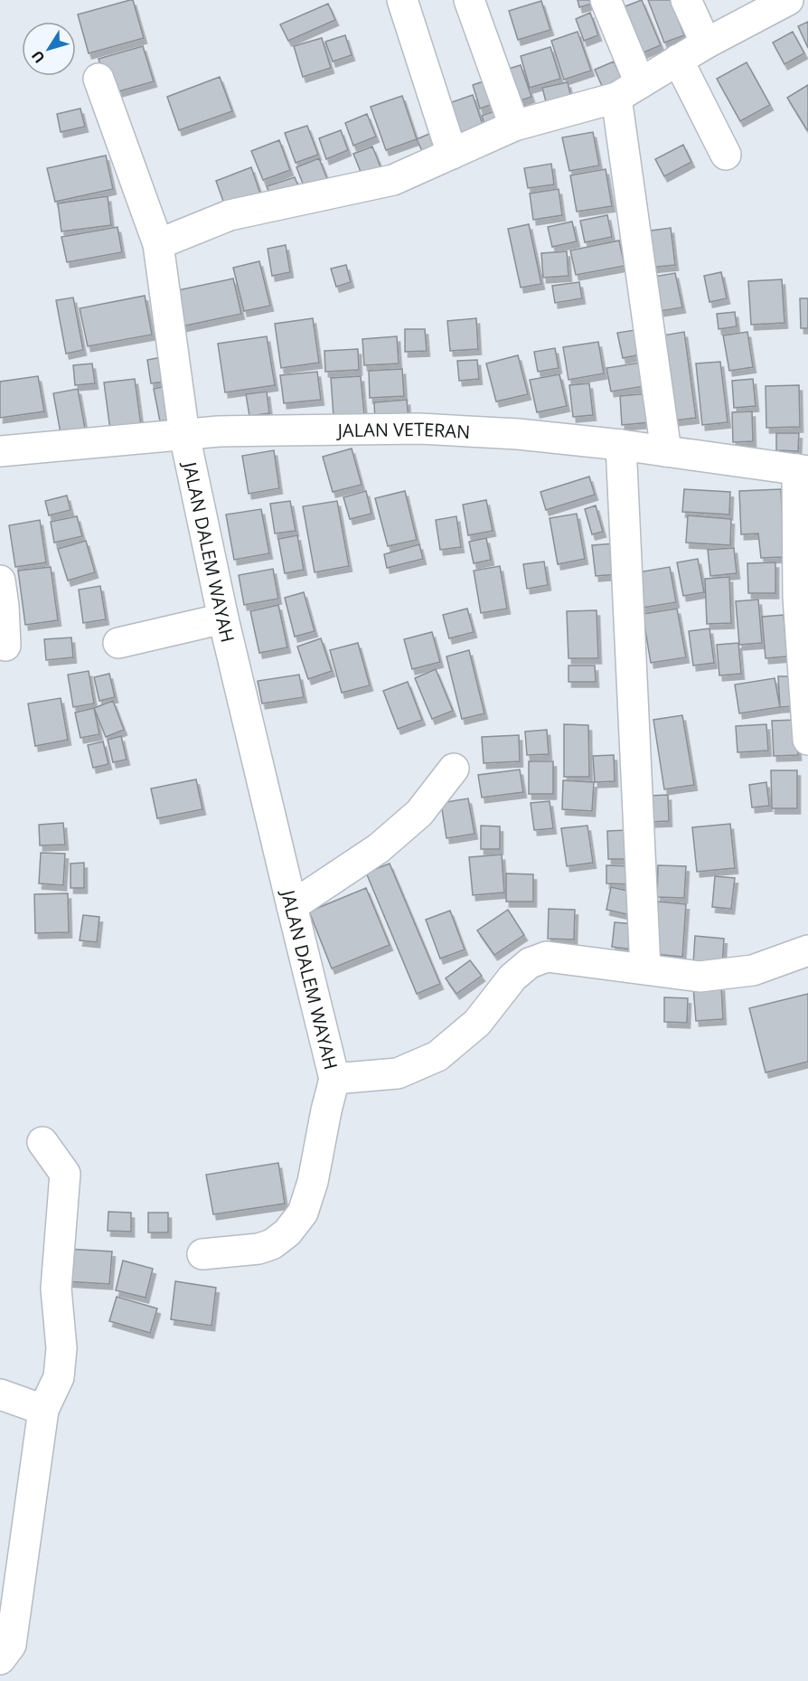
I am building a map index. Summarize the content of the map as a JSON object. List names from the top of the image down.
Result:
{
  "streets": {
    "street": ["JALAN VETERAN", "JALAN DALEM WAYAH"]
  },
  "crossings": [
    ["JALAN VETERAN", "JALAN DALEM WAYAH"]
  ],
  "north": "bottom left"
}
